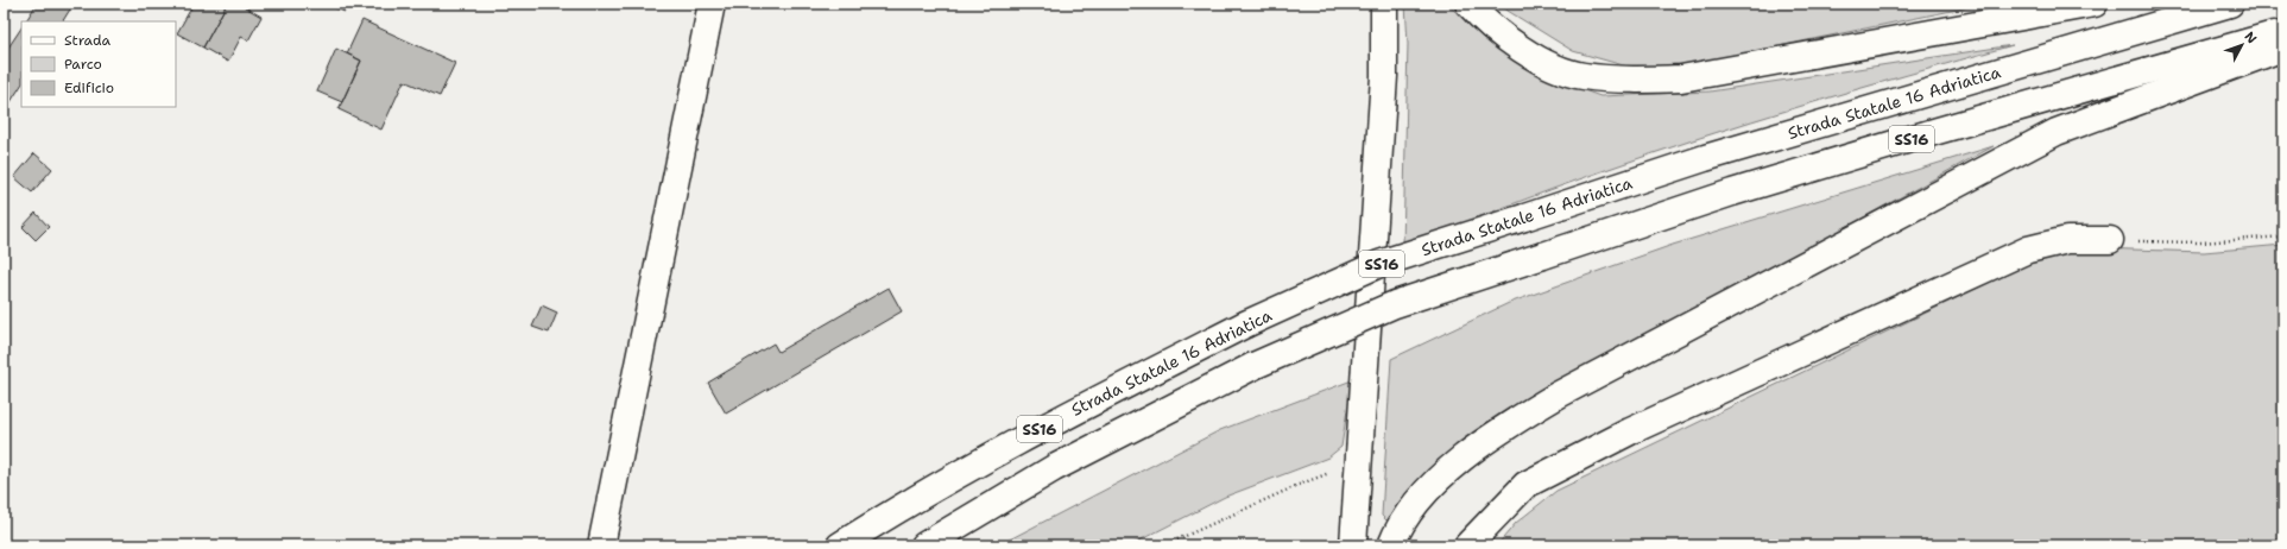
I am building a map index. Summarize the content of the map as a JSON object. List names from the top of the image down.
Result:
{
  "streets": {
    "main road": ["Strada Statale 16 Adriatica", "SS16"]
  },
  "legend": ["Strada", "Parco", "Edificio"],
  "north": "top right"
}
